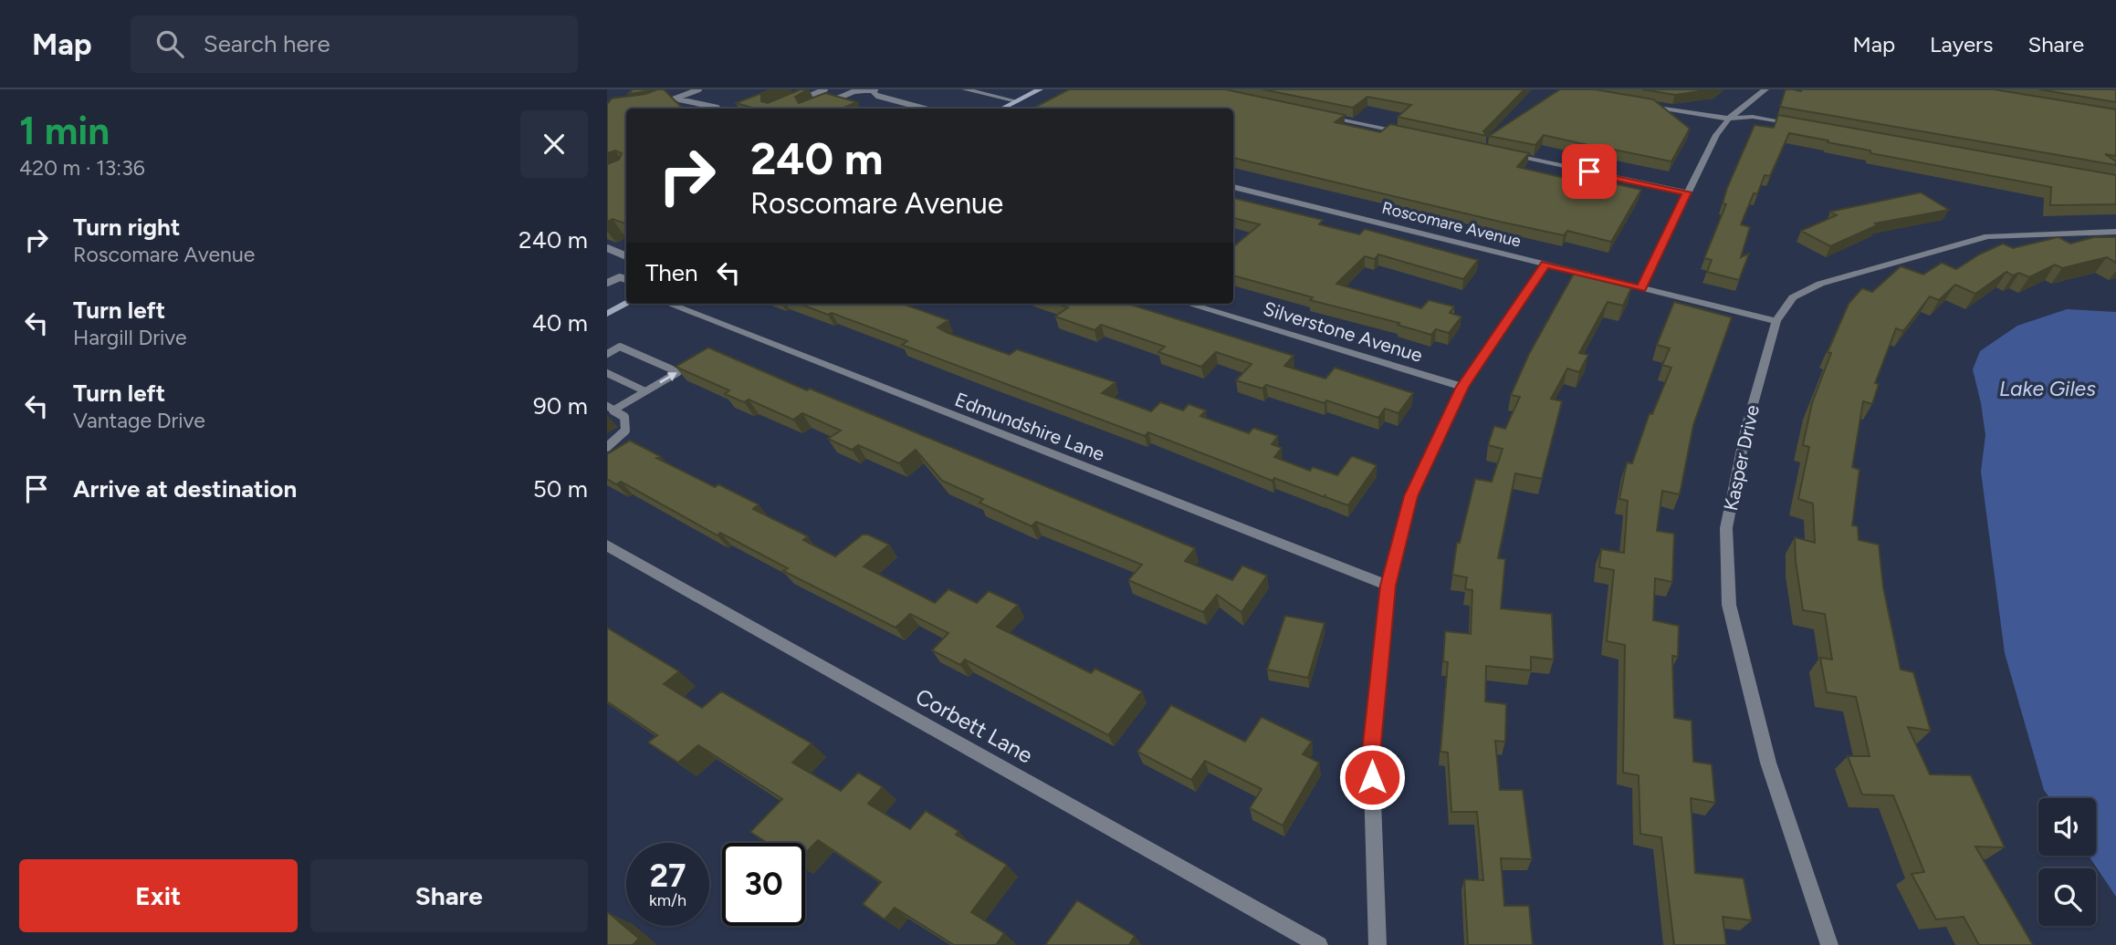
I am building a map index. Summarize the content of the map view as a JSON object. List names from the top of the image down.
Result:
{
  "streets": {
    "street": [
      "Roscomare Avenue",
      "Silverstone Avenue",
      "Edmundshire Lane",
      "Kasper Drive",
      "Corbett Lane"
    ]
  },
  "crossings": [
    ["Roscomare Avenue", "Kasper Drive"]
  ],
  "water": ["Lake Giles"],
  "page": {
    "header": "Map",
    "search": "Search here",
    "nav": ["Map", "Layers", "Share"],
    "heading": ["1 min", "420 m · 13:36"],
    "turn": ["240 m", "Roscomare Avenue"],
    "list": [
      {
        "name": "Turn right",
        "note": "Roscomare Avenue",
        "value": "240 m"
      },
      {
        "name": "Turn left",
        "note": "Hargill Drive",
        "value": "40 m"
      },
      {
        "name": "Turn left",
        "note": "Vantage Drive",
        "value": "90 m"
      },
      {
        "name": "Arrive at destination",
        "value": "50 m"
      }
    ],
    "then": "Then",
    "speed": "27 km/h",
    "limit": "30",
    "buttons": ["Exit", "Share"]
  }
}
